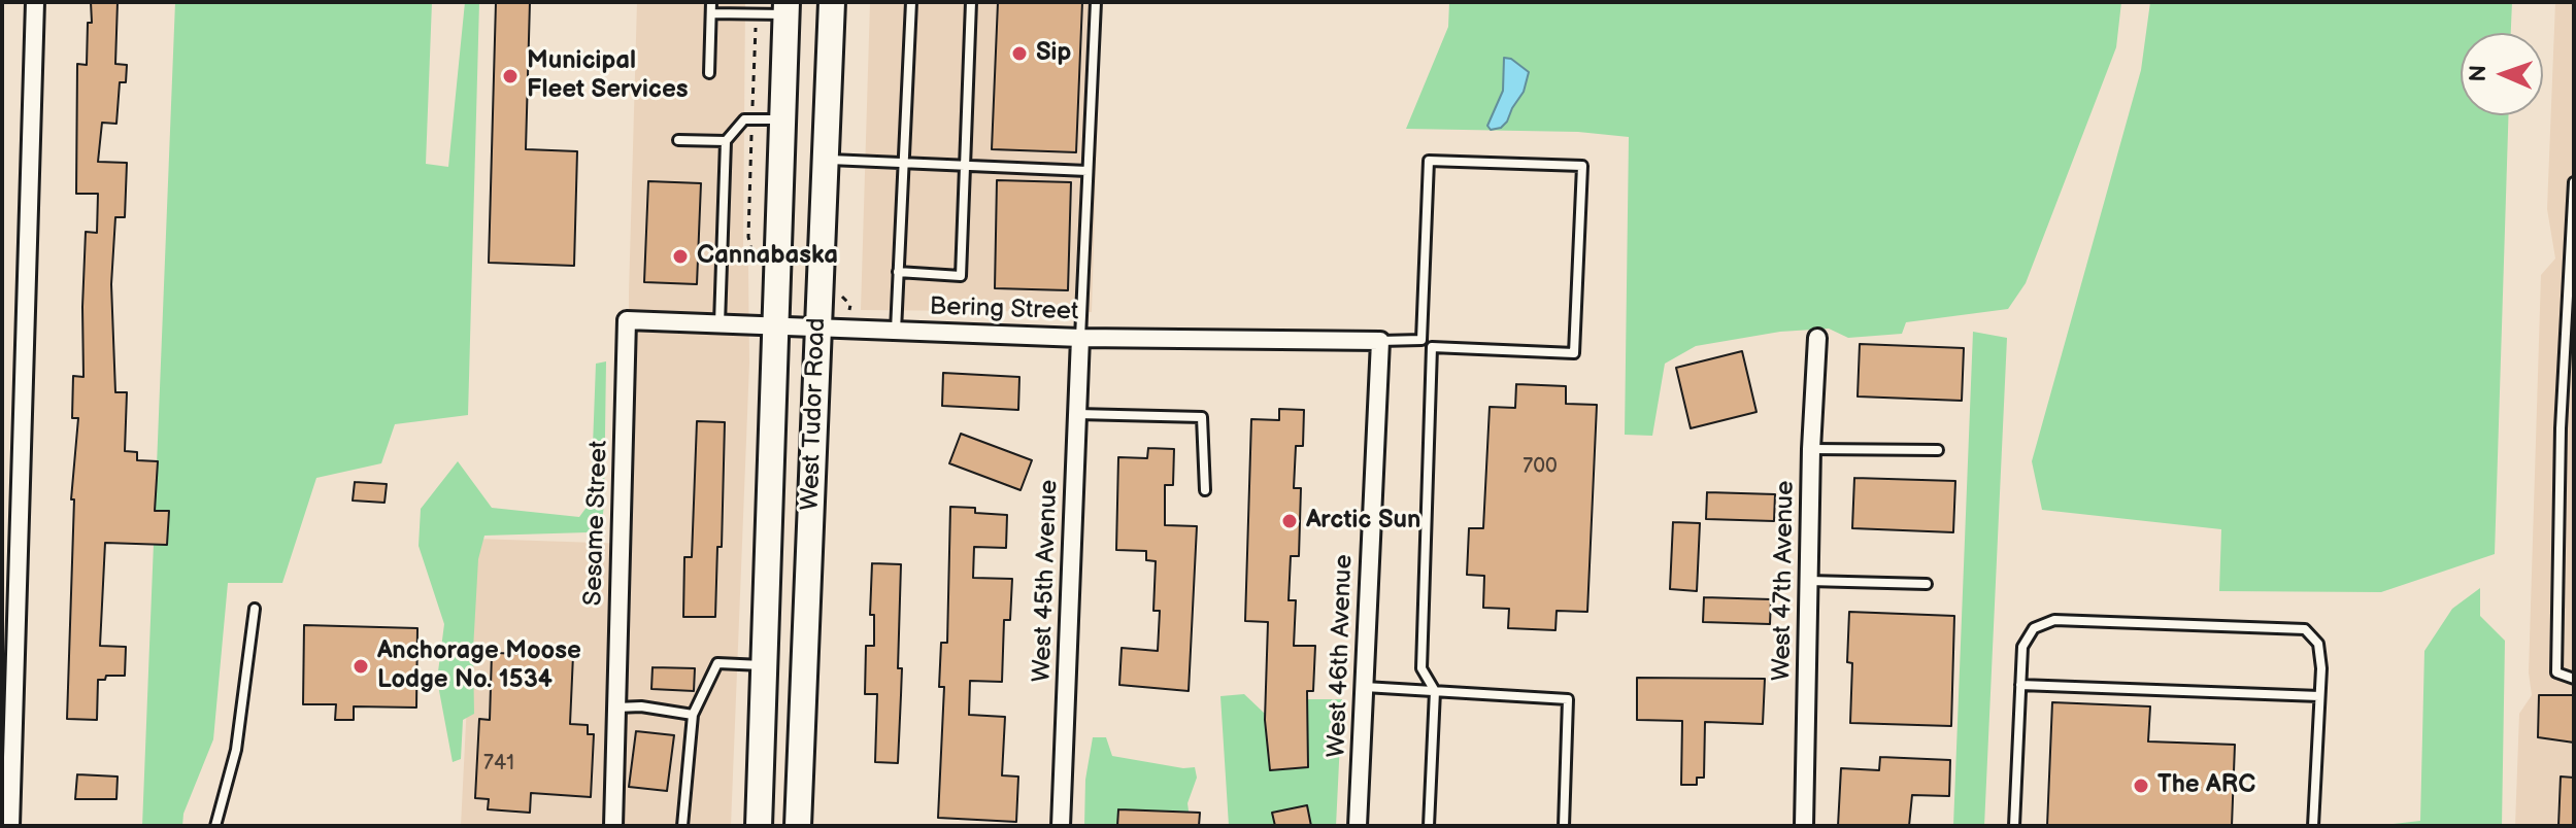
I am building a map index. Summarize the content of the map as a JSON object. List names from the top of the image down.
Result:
{
  "streets": {
    "main road": ["West Tudor Road"],
    "street": [
      "Bering Street",
      "Sesame Street",
      "West 45th Avenue",
      "West 47th Avenue",
      "West 46th Avenue"
    ]
  },
  "crossings": [
    ["Bering Street", "West Tudor Road"],
    ["Bering Street", "Sesame Street"],
    ["Bering Street", "West 45th Avenue"],
    ["Bering Street", "West 46th Avenue"]
  ],
  "places": [
    "Sip",
    "Municipal Fleet Services",
    "Cannabaska",
    "Arctic Sun",
    "Anchorage Moose Lodge No. 1534",
    "The ARC"
  ],
  "house_numbers": ["700", "741"],
  "north": "left"
}
